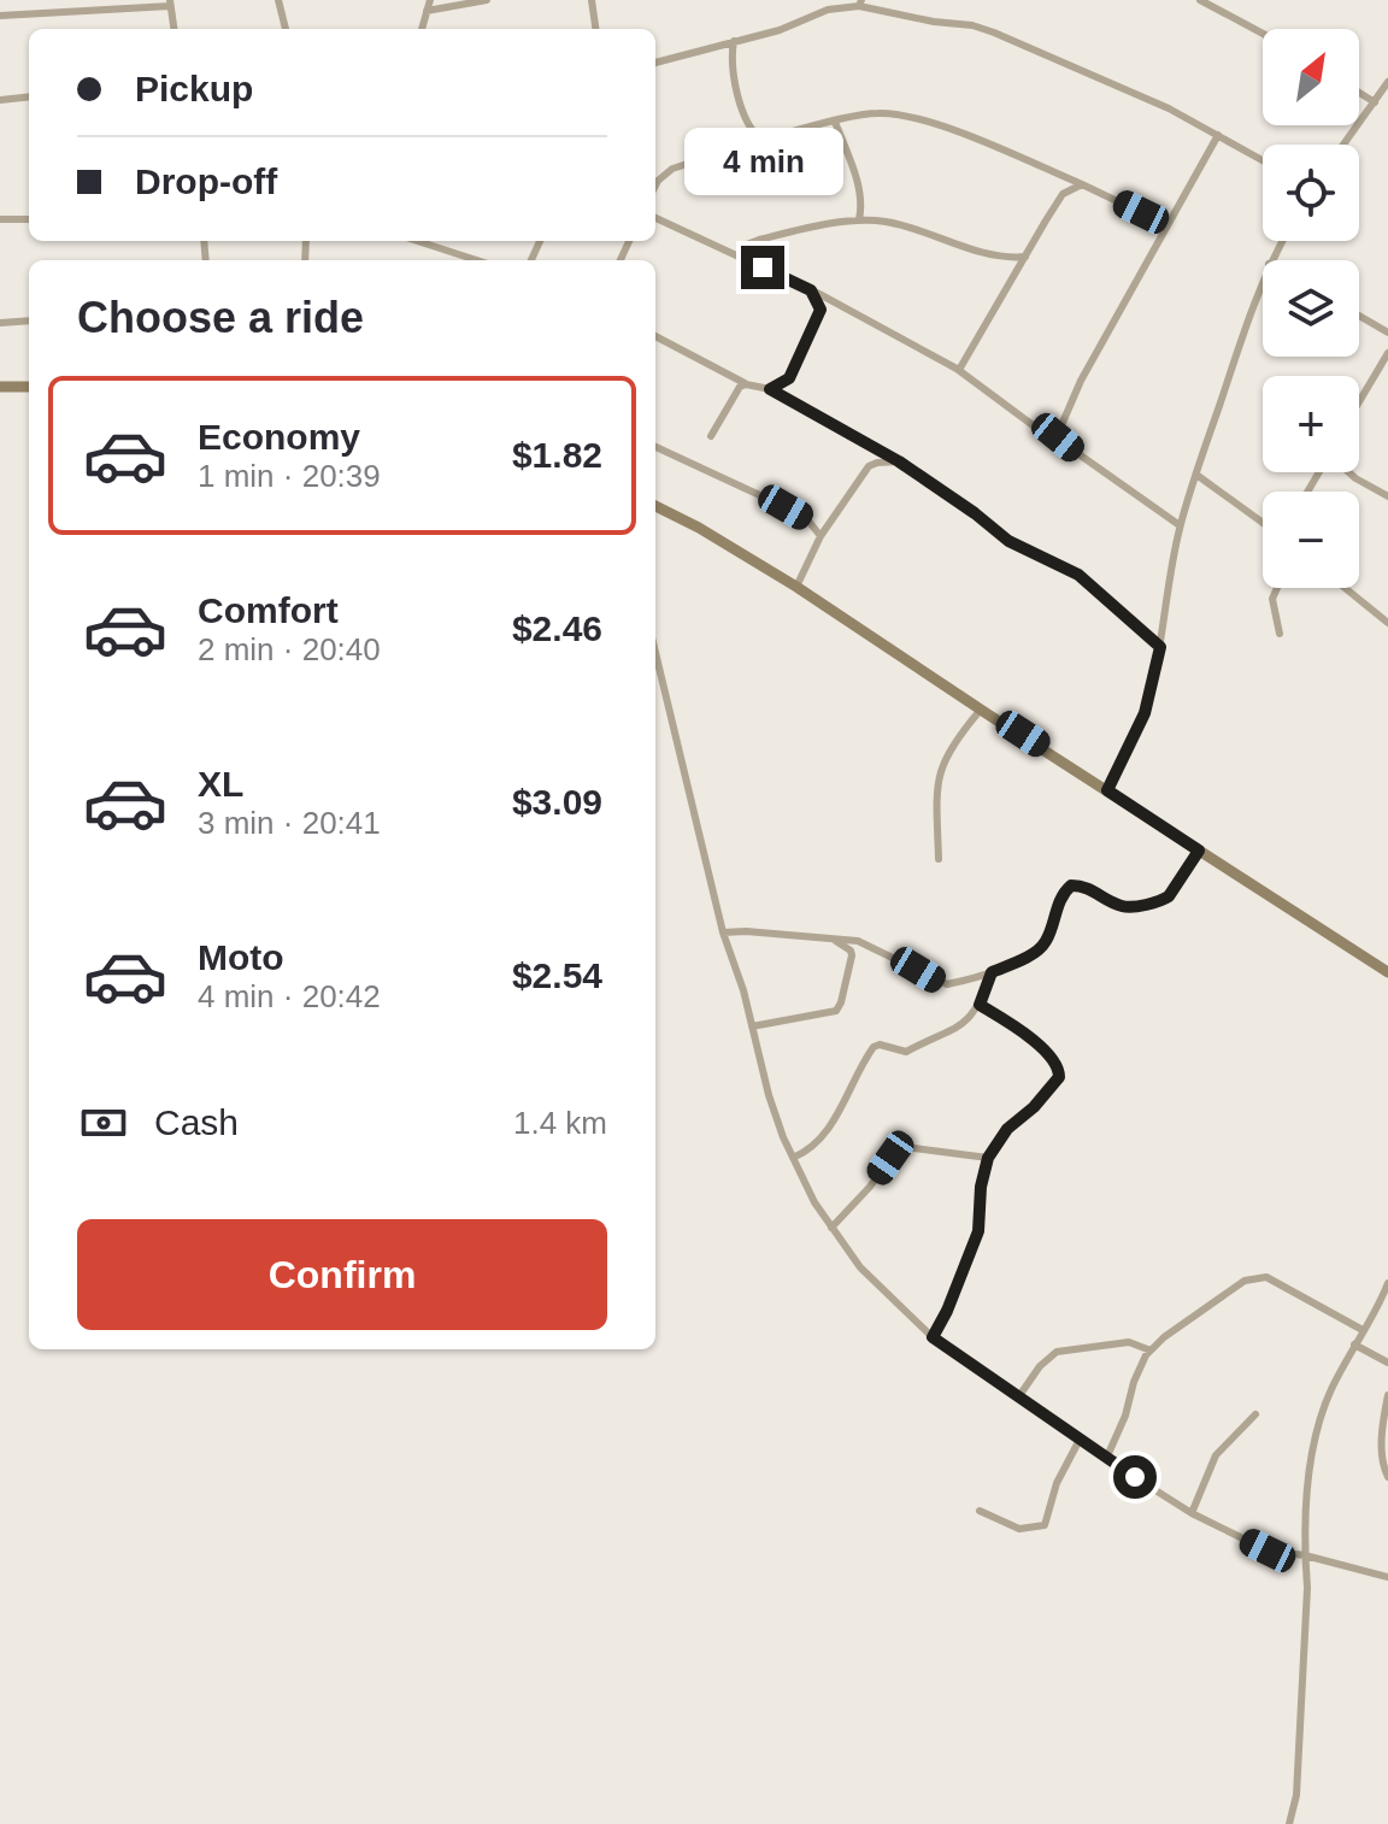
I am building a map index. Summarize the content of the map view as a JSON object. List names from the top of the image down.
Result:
{
  "north": "top right",
  "page": {
    "map_buttons": ["+", "−"],
    "banner": ["Pickup", "Drop-off"],
    "bubble": "4 min",
    "heading": "Choose a ride",
    "list": [
      {
        "name": "Economy",
        "note": "1 min · 20:39",
        "value": "$1.82"
      },
      {
        "name": "Comfort",
        "note": "2 min · 20:40",
        "value": "$2.46"
      },
      {
        "name": "XL",
        "note": "3 min · 20:41",
        "value": "$3.09"
      },
      {
        "name": "Moto",
        "note": "4 min · 20:42",
        "value": "$2.54"
      }
    ],
    "pay": ["Cash", "1.4 km"],
    "buttons": "Confirm"
  }
}
